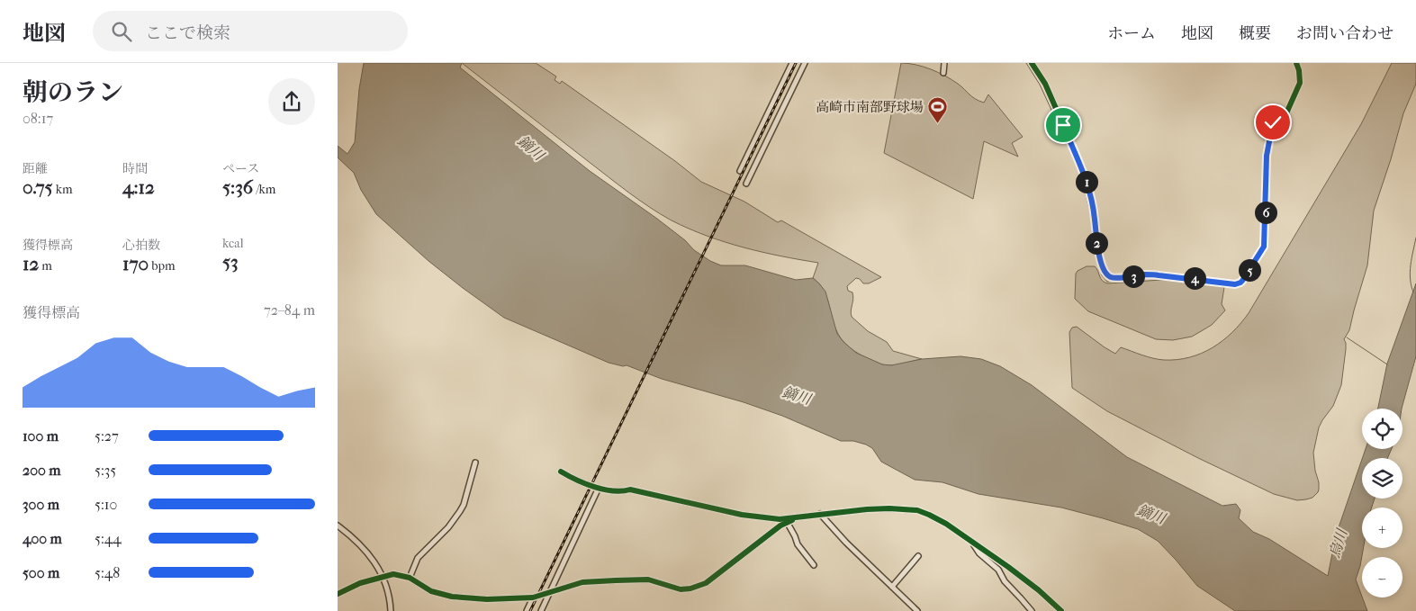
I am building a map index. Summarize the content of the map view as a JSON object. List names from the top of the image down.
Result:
{
  "water": ["鏑川", "烏川"],
  "places": {
    "sports": ["高崎市南部野球場"]
  },
  "page": {
    "header": "地図",
    "search": "ここで検索",
    "nav": [
      "ホーム",
      "地図",
      "概要",
      "お問い合わせ"
    ],
    "heading": ["朝のラン", "08:17"],
    "stats": [
      ["距離", "0.75 km"],
      ["時間", "4:12"],
      ["ペース", "5:36 /km"],
      ["獲得標高", "12 m"],
      ["心拍数", "170 bpm"],
      ["kcal", "53"]
    ],
    "pins": [
      "1",
      "6",
      "2",
      "5",
      "3",
      "4"
    ],
    "chart": ["獲得標高", "72–84 m"],
    "map_buttons": ["+", "−"],
    "list": [
      {
        "name": "100 m",
        "note": "5:27"
      },
      {
        "name": "200 m",
        "note": "5:35"
      },
      {
        "name": "300 m",
        "note": "5:10"
      },
      {
        "name": "400 m",
        "note": "5:44"
      },
      {
        "name": "500 m",
        "note": "5:48"
      }
    ]
  }
}
